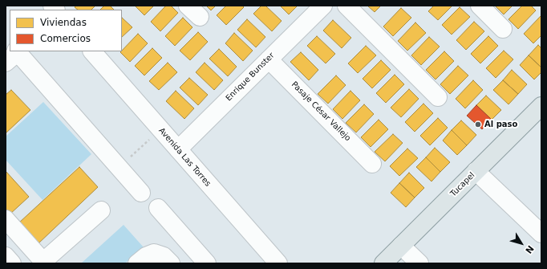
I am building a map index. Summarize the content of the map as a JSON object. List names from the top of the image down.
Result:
{
  "streets": {
    "main road": ["Tucapel"],
    "street": ["Enrique Bunster", "Pasaje César Vallejo", "Avenida Las Torres"]
  },
  "crossings": [
    ["Enrique Bunster", "Pasaje César Vallejo"],
    ["Enrique Bunster", "Avenida Las Torres"]
  ],
  "places": ["Al paso"],
  "legend": ["Viviendas", "Comercios"],
  "north": "bottom right"
}
